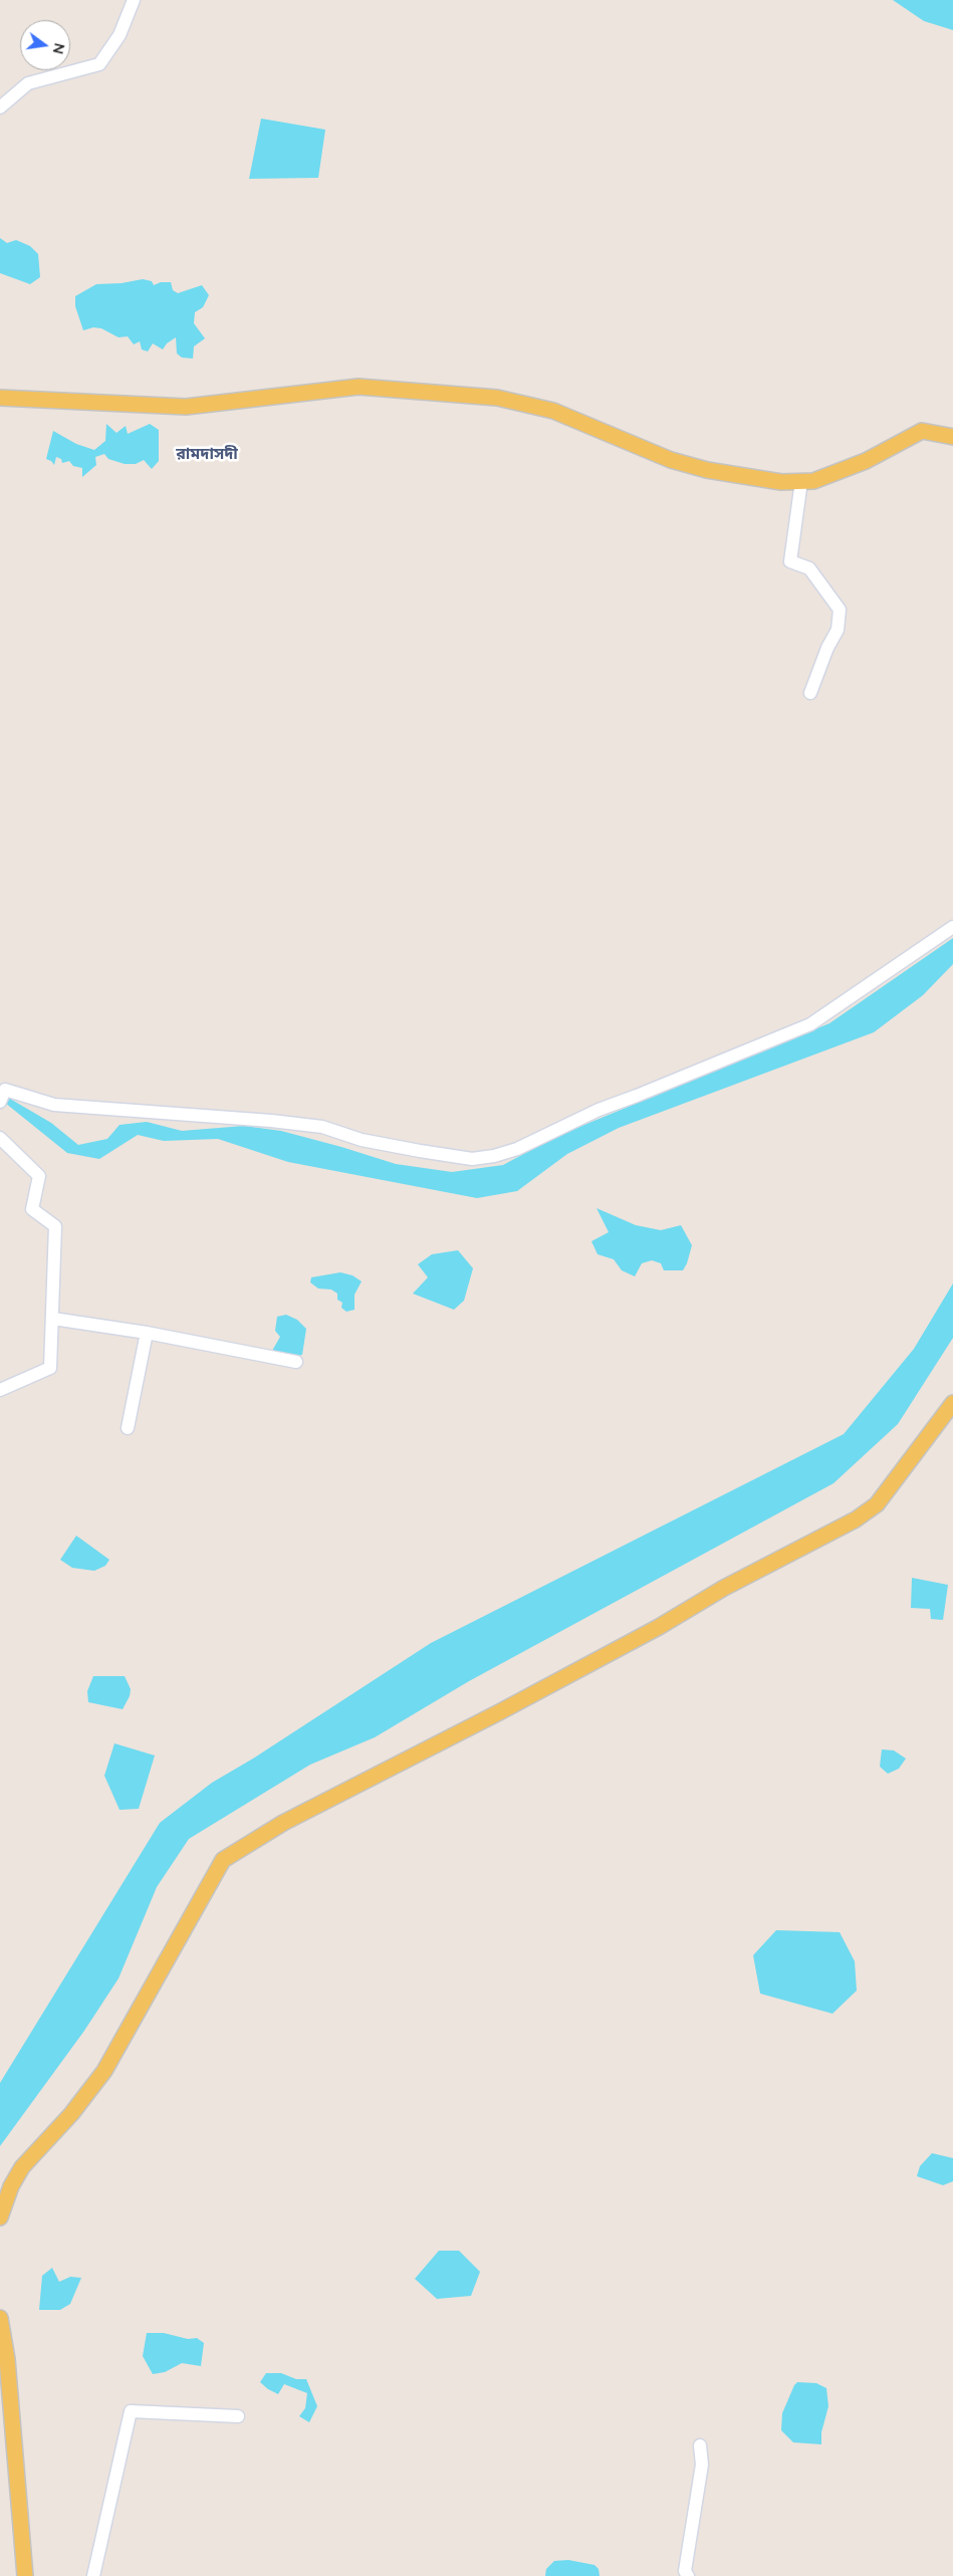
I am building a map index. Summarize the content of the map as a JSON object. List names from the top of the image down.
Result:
{
  "districts": ["রামদাসদী"],
  "north": "right"
}
